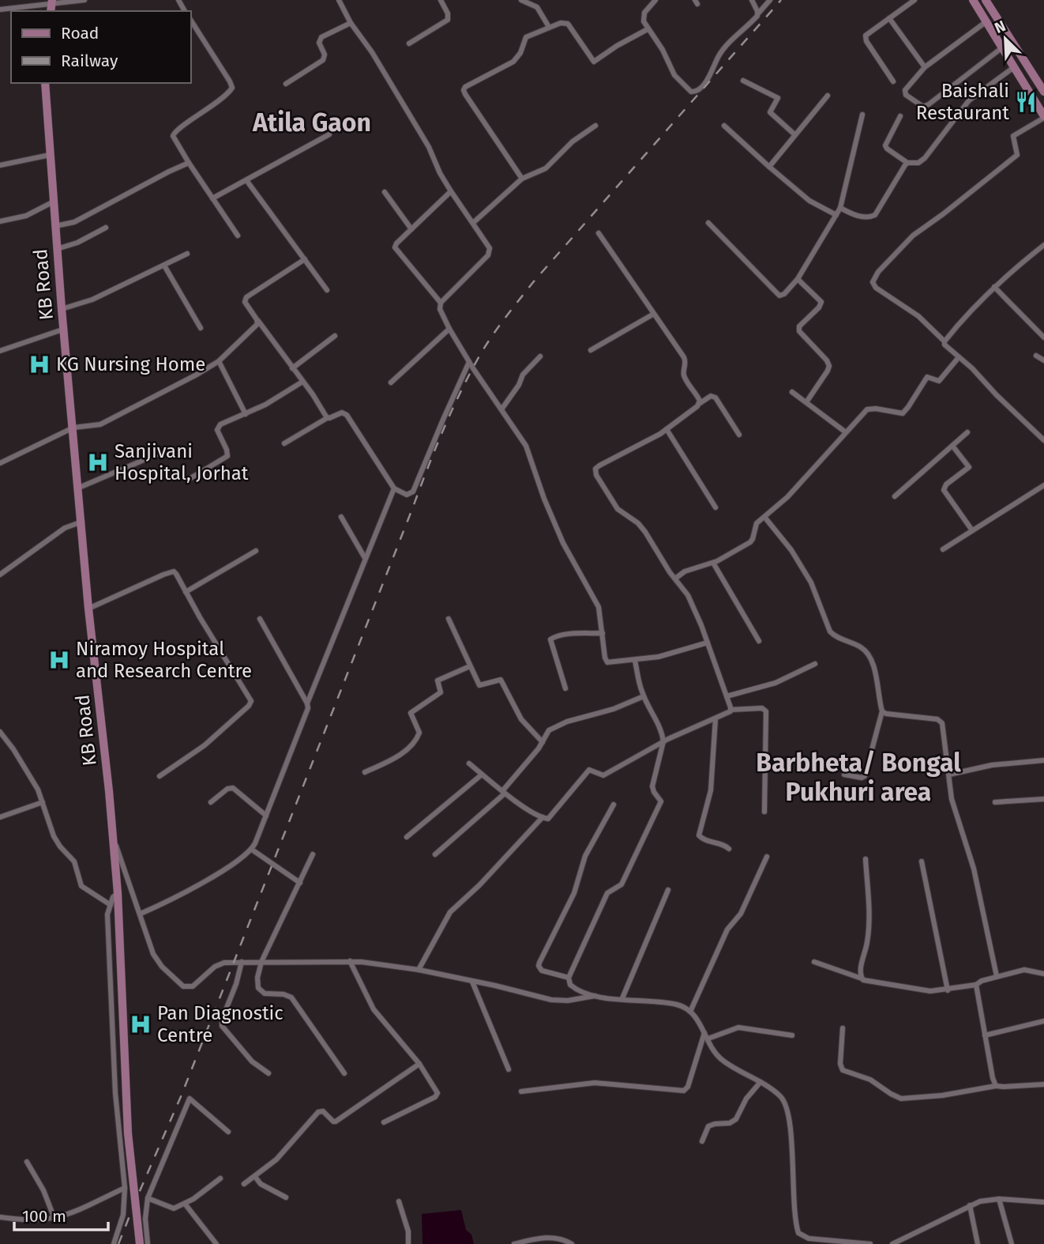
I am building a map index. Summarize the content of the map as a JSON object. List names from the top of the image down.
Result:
{
  "streets": {
    "main road": ["KB Road"]
  },
  "districts": ["Atila Gaon", "Barbheta/ Bongal Pukhuri area"],
  "places": {
    "restaurant": ["Baishali Restaurant"],
    "hospital": [
      "KG Nursing Home",
      "Sanjivani Hospital, Jorhat",
      "Niramoy Hospital and Research Centre",
      "Pan Diagnostic Centre"
    ]
  },
  "legend": ["Road", "Railway"],
  "scale_bar": "100 m",
  "north": "top left"
}
